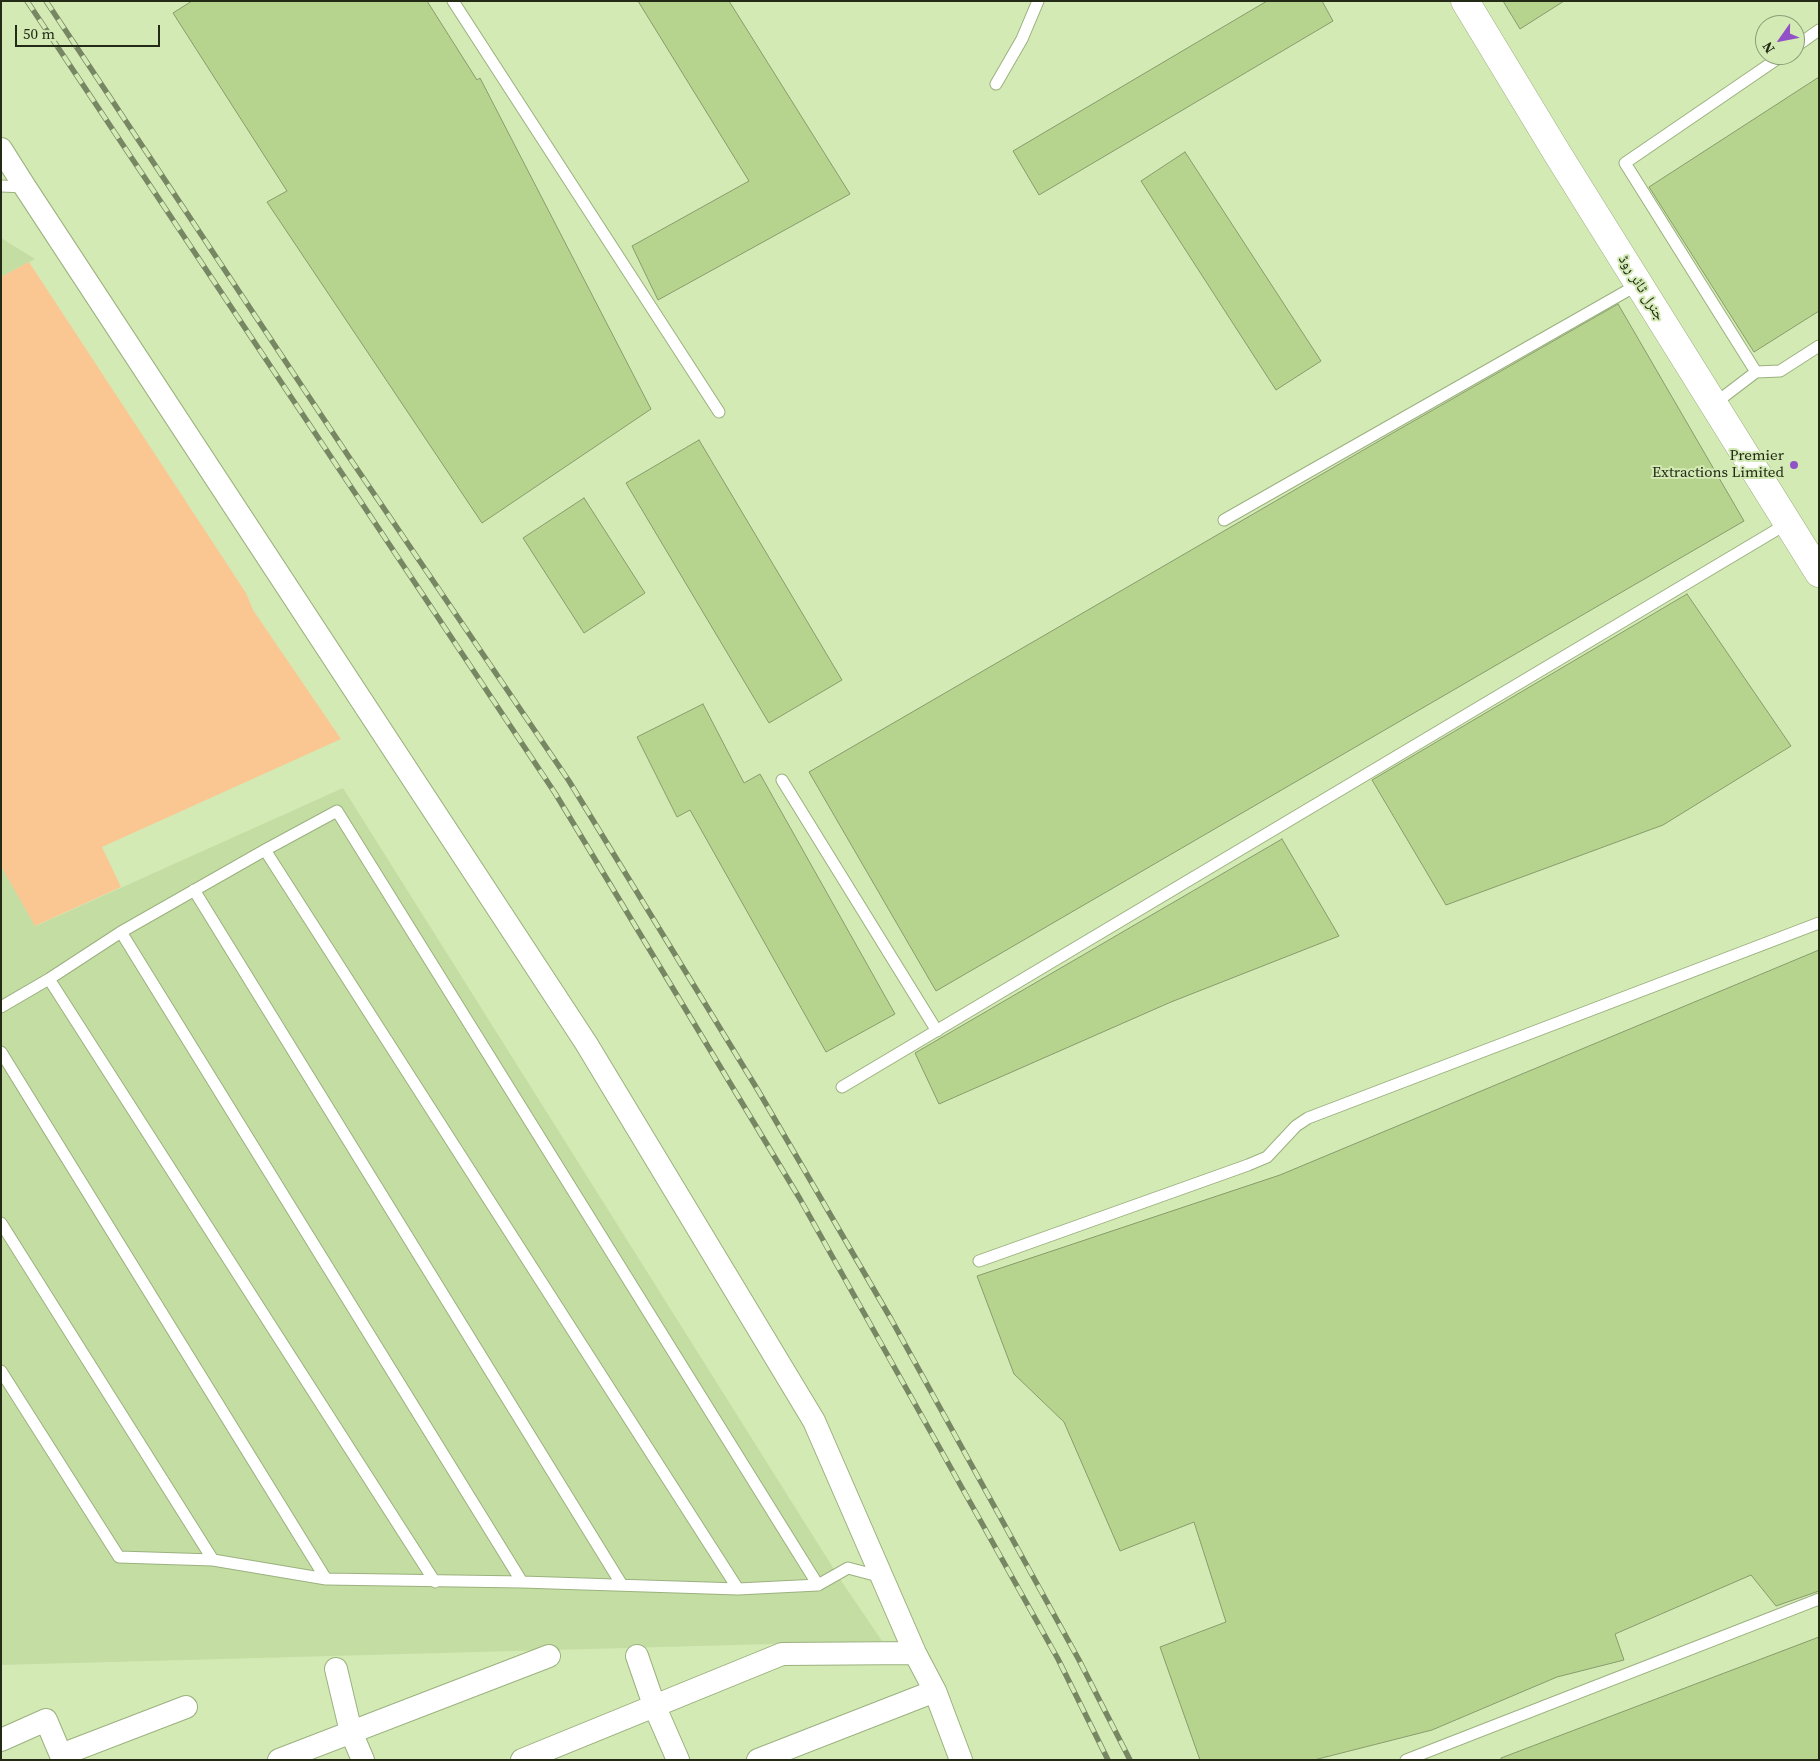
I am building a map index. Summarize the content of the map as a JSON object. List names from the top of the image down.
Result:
{
  "streets": {
    "street": ["جنرل ٹائر روڈ"]
  },
  "places": ["Premier Extractions Limited"],
  "scale_bar": "50 m",
  "north": "bottom left"
}
